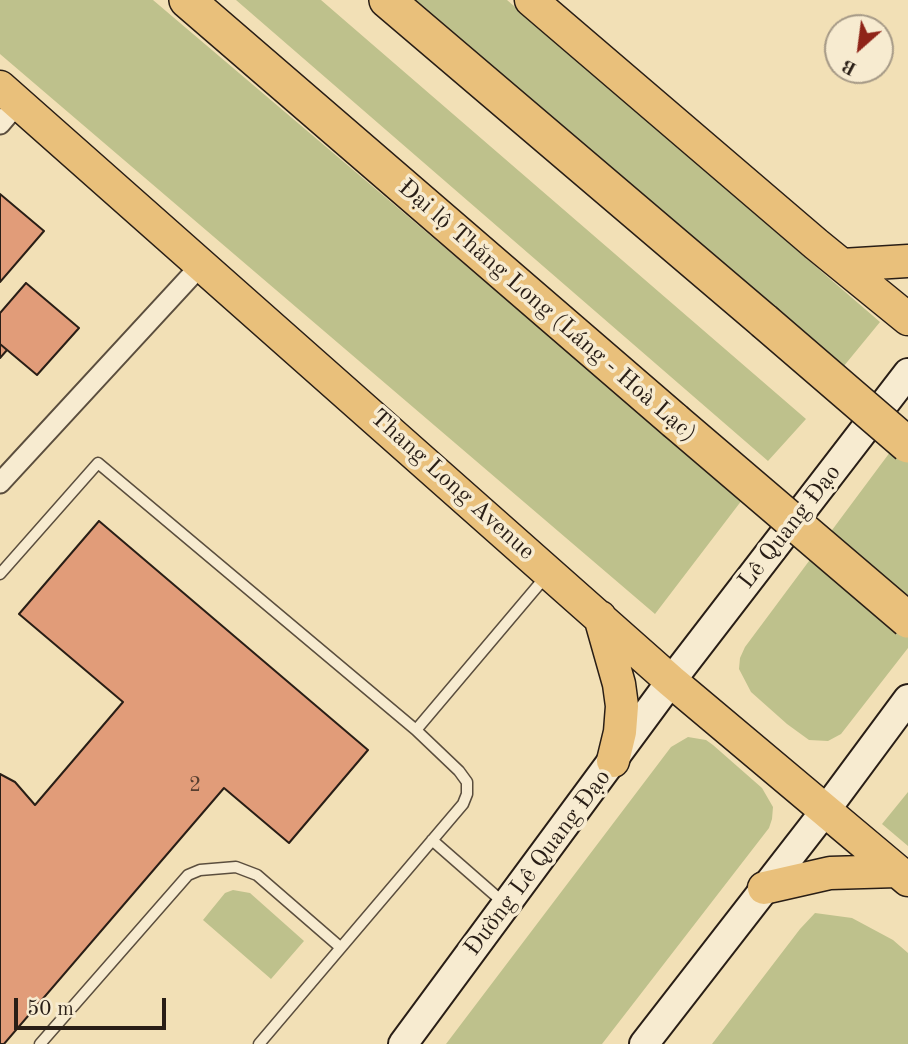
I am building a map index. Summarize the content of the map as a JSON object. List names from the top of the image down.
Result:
{
  "streets": {
    "highway": ["Đại lộ Thăng Long (Láng - Hoà Lạc)"],
    "main road": ["Thang Long Avenue", "Lê Quang Đạo", "Đường Lê Quang Đạo"]
  },
  "crossings": [
    ["Thang Long Avenue", "Lê Quang Đạo"],
    ["Thang Long Avenue", "Đường Lê Quang Đạo"],
    ["Lê Quang Đạo", "Đường Lê Quang Đạo"]
  ],
  "house_numbers": ["2"],
  "scale_bar": "50 m",
  "north": "bottom left"
}
